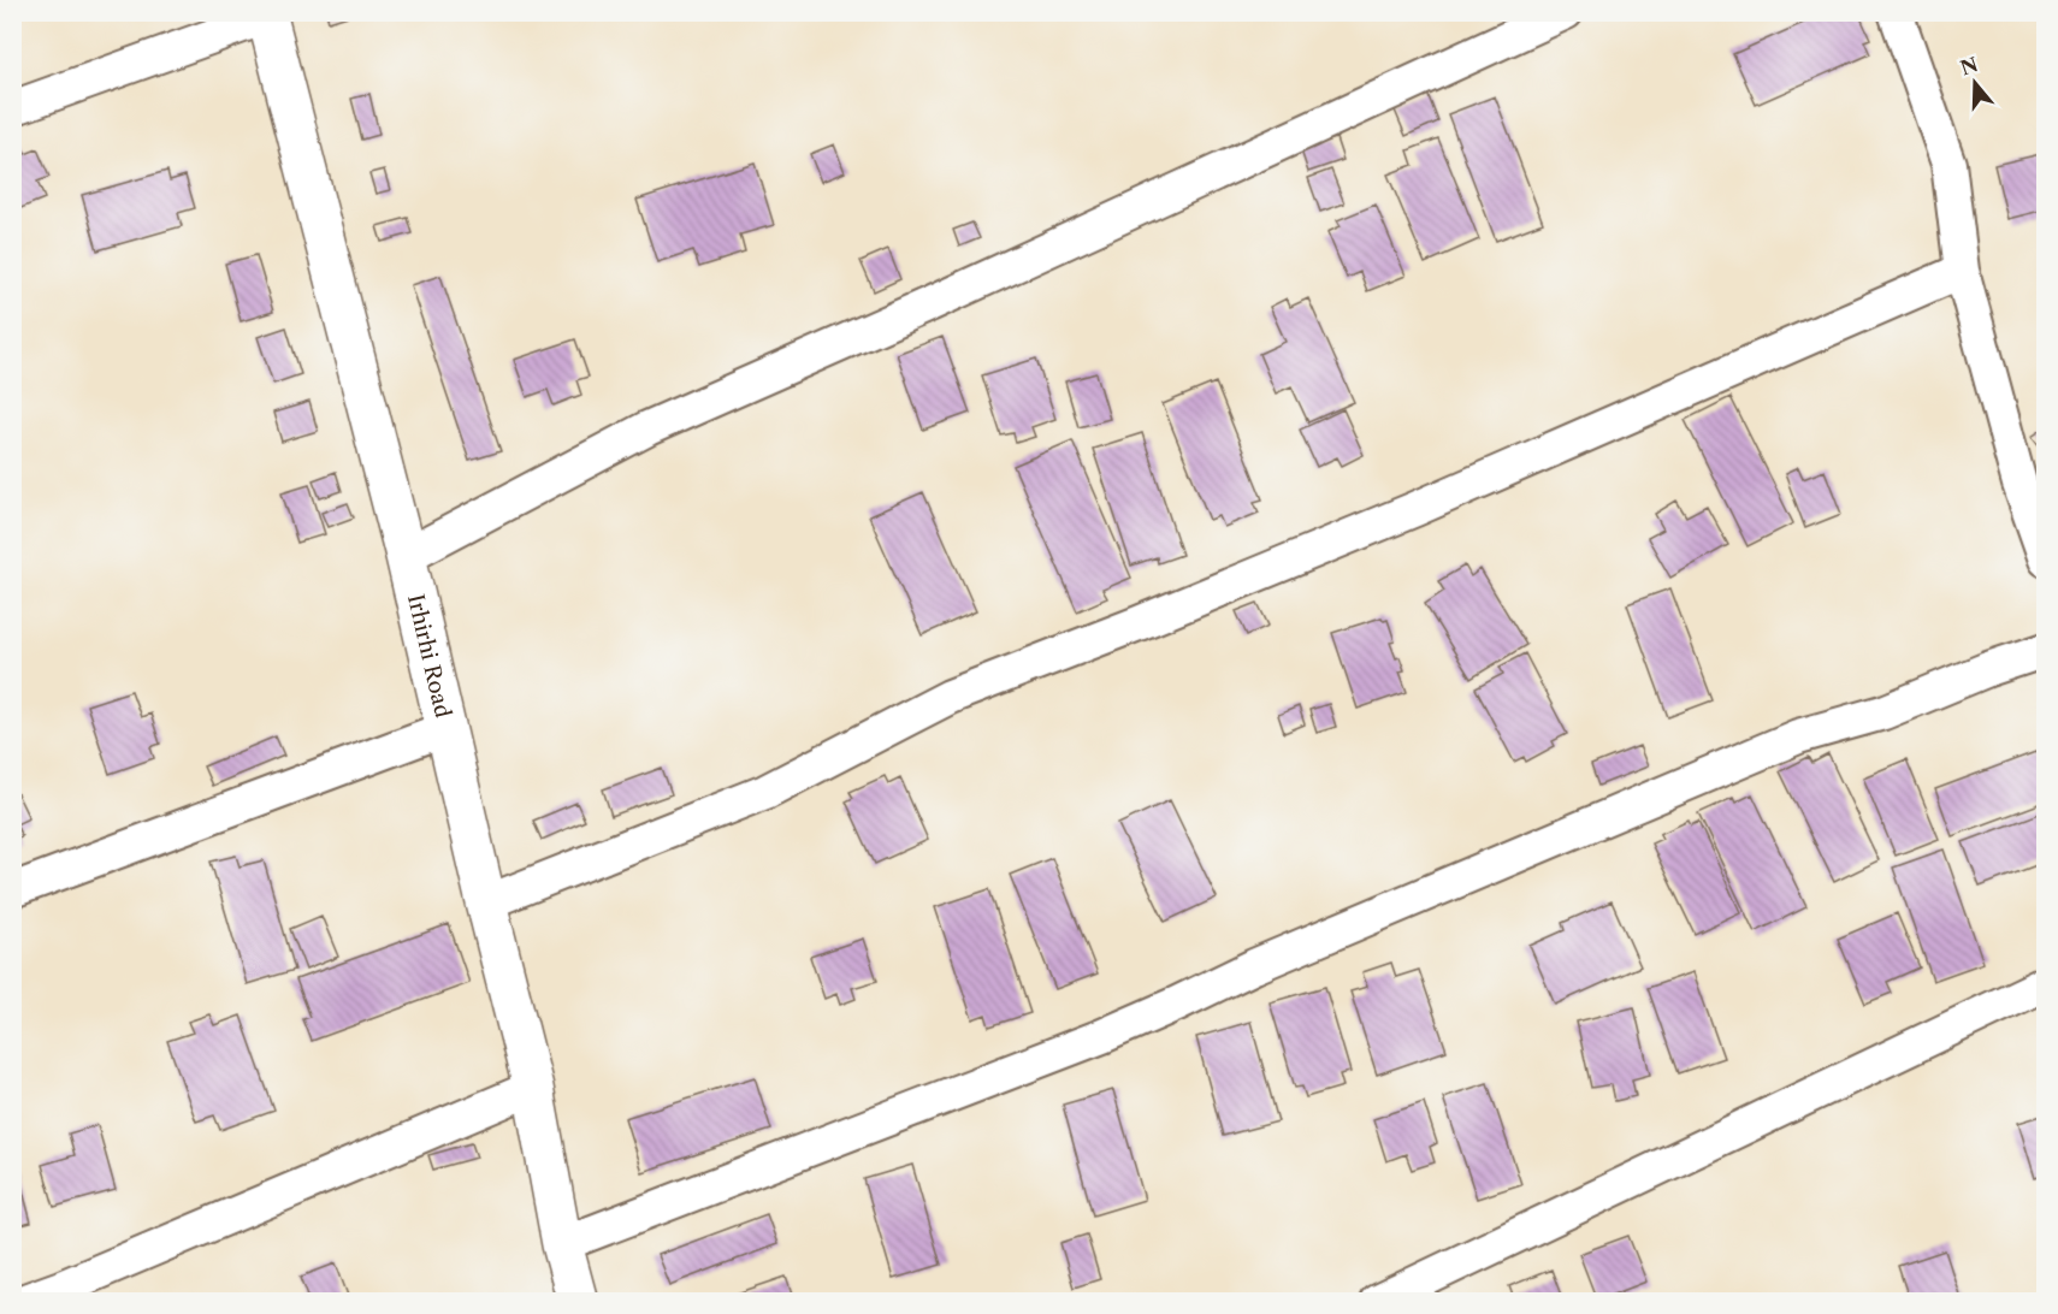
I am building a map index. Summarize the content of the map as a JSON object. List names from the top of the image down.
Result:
{
  "streets": {
    "street": ["Irhirhi Road"]
  },
  "north": "top"
}
